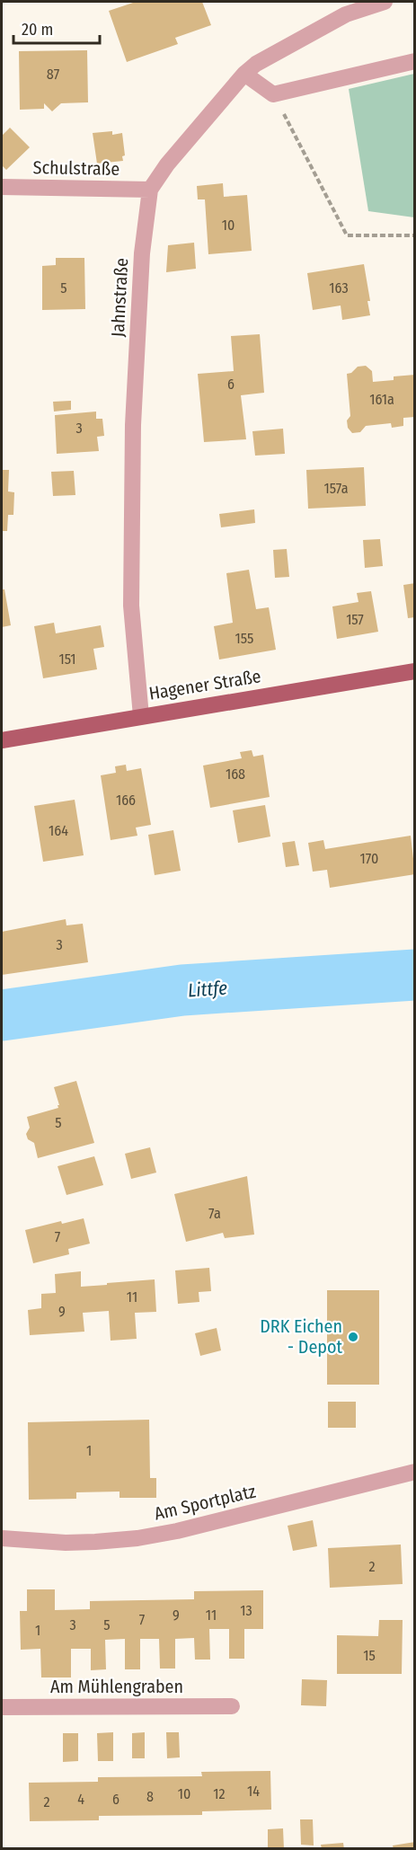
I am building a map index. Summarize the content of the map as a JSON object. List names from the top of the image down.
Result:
{
  "streets": {
    "main road": ["Hagener Straße"],
    "street": [
      "Schulstraße",
      "Jahnstraße",
      "Am Sportplatz",
      "Am Mühlengraben"
    ]
  },
  "crossings": [
    ["Schulstraße", "Jahnstraße"],
    ["Jahnstraße", "Hagener Straße"]
  ],
  "water": ["Littfe"],
  "places": ["DRK Eichen - Depot"],
  "house_numbers": [
    "87",
    "10",
    "5",
    "163",
    "6",
    "161a",
    "3",
    "157a",
    "157",
    "155",
    "151",
    "168",
    "166",
    "164",
    "170",
    "3",
    "5",
    "7a",
    "7",
    "11",
    "9",
    "1",
    "2",
    "13",
    "9",
    "11",
    "7",
    "3",
    "5",
    "1",
    "15",
    "14",
    "10",
    "12",
    "8",
    "4",
    "6",
    "2"
  ],
  "scale_bar": "20 m"
}
